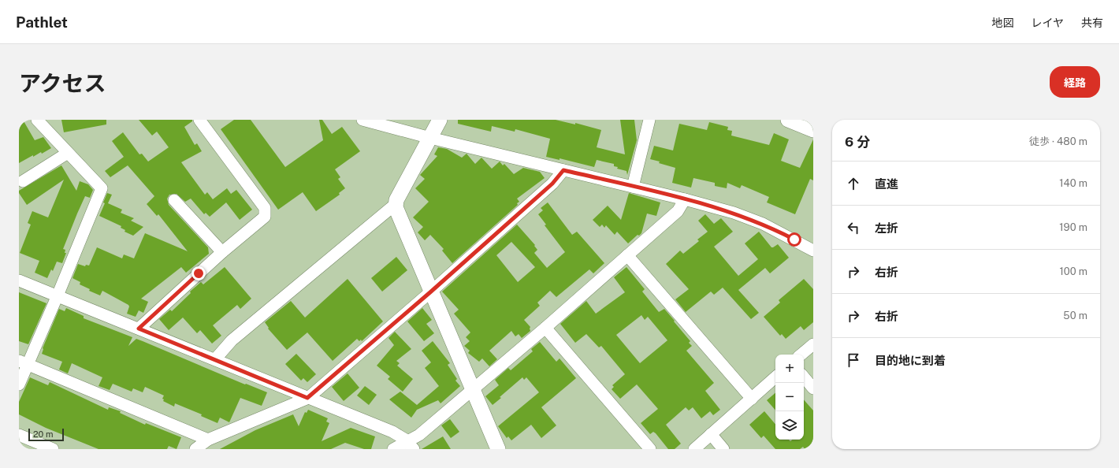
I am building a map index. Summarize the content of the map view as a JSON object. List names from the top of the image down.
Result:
{
  "scale_bar": "20 m",
  "page": {
    "header": "Pathlet",
    "nav": ["地図", "レイヤ", "共有"],
    "title": "アクセス",
    "buttons": "経路",
    "heading": ["6 分", "徒歩 · 480 m"],
    "list": [
      ["直進", "140 m"],
      ["左折", "190 m"],
      ["右折", "100 m"],
      ["右折", "50 m"],
      "目的地に到着"
    ],
    "map_buttons": ["+", "−"],
    "scale": "20 m"
  }
}
